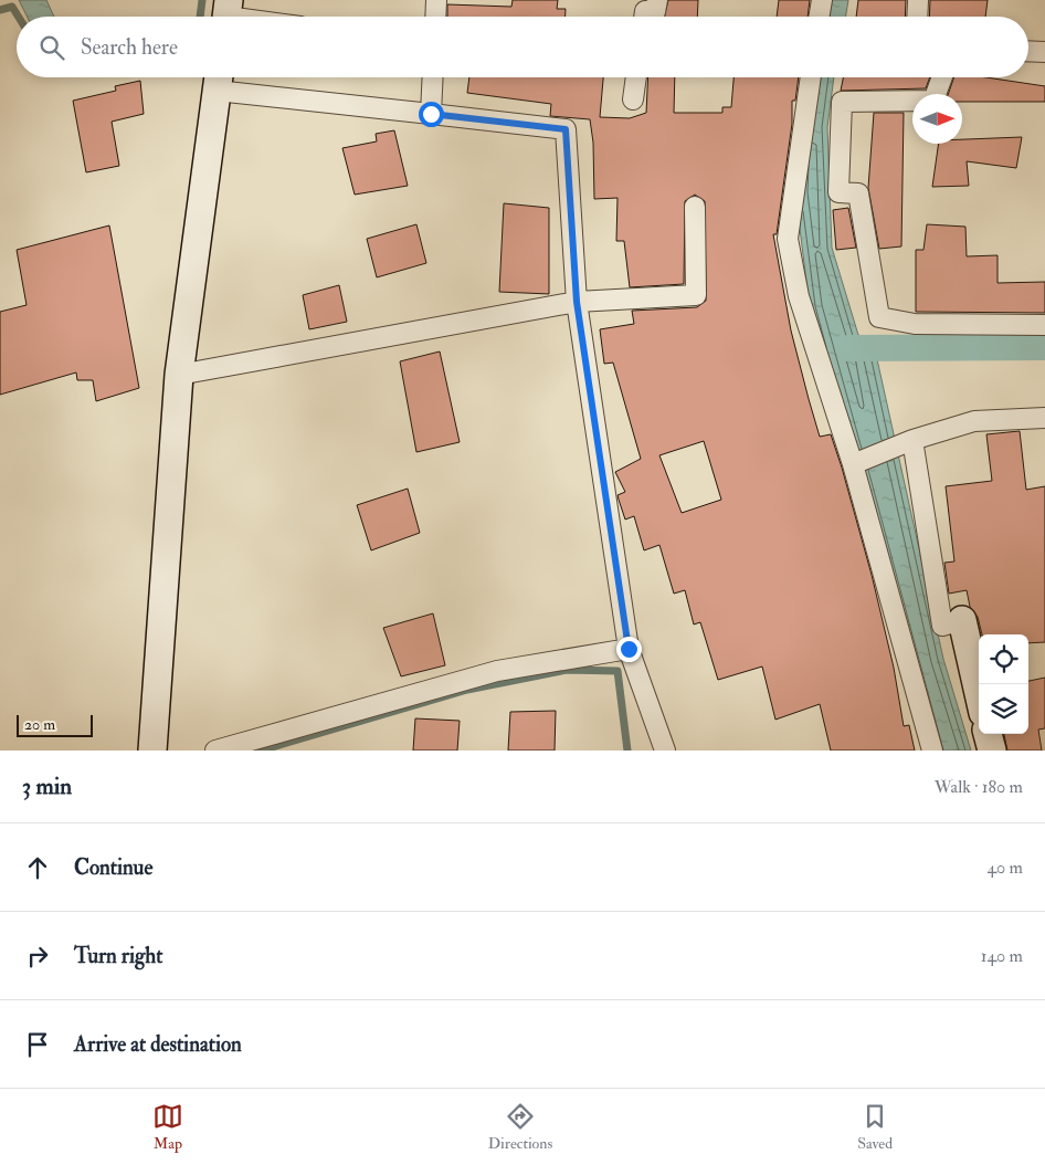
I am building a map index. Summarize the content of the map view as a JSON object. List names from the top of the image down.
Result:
{
  "scale_bar": "20 m",
  "north": "right",
  "page": {
    "search": "Search here",
    "scale": "20 m",
    "heading": ["3 min", "Walk · 180 m"],
    "list": [
      ["Continue", "40 m"],
      ["Turn right", "140 m"],
      "Arrive at destination"
    ],
    "nav": ["Map", "Directions", "Saved"]
  }
}
